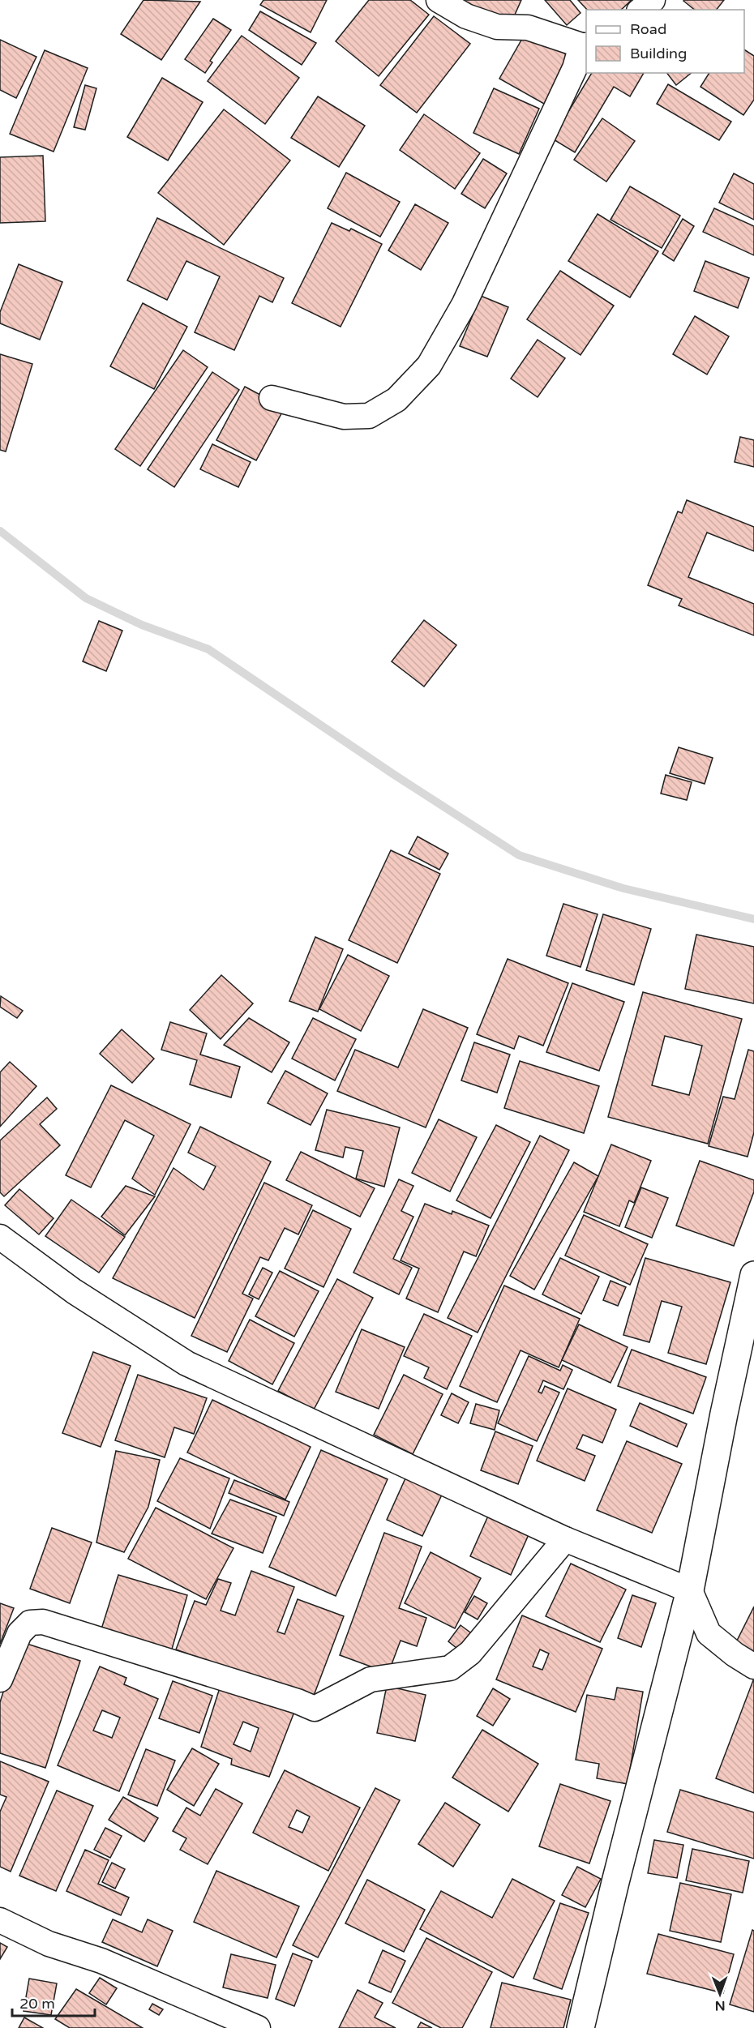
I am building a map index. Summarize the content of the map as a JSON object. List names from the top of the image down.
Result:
{
  "legend": ["Road", "Building"],
  "scale_bar": "20 m",
  "north": "bottom"
}
